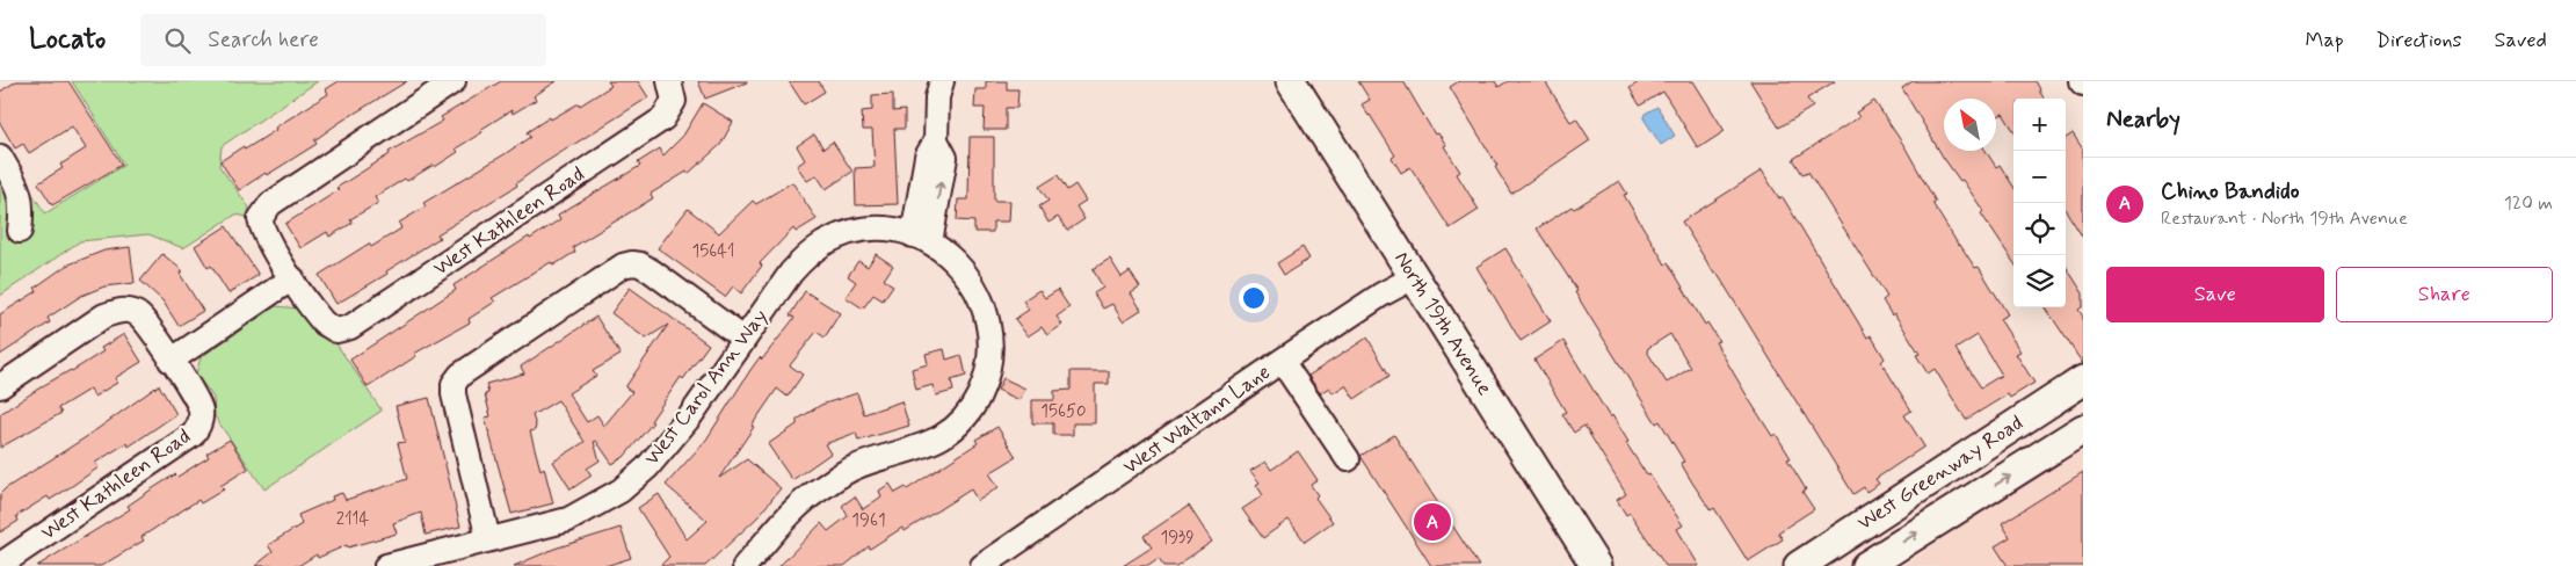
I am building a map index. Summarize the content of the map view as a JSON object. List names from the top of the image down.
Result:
{
  "streets": {
    "main road": ["North 19th Avenue", "West Greenway Road"],
    "street": ["West Kathleen Road", "West Carol Ann Way", "West Waltann Lane"]
  },
  "crossings": [
    ["North 19th Avenue", "West Waltann Lane"]
  ],
  "house_numbers": [
    "15641",
    "15650",
    "2114",
    "1961",
    "1939"
  ],
  "north": "top left",
  "page": {
    "header": "Locato",
    "search": "Search here",
    "nav": ["Map", "Directions", "Saved"],
    "heading": "Nearby",
    "map_buttons": ["+", "−"],
    "list": [
      {
        "mark": "A",
        "name": "Chino Bandido",
        "note": "Restaurant · North 19th Avenue",
        "value": "120 m"
      }
    ],
    "buttons": ["Save", "Share"],
    "pins": "A"
  }
}
